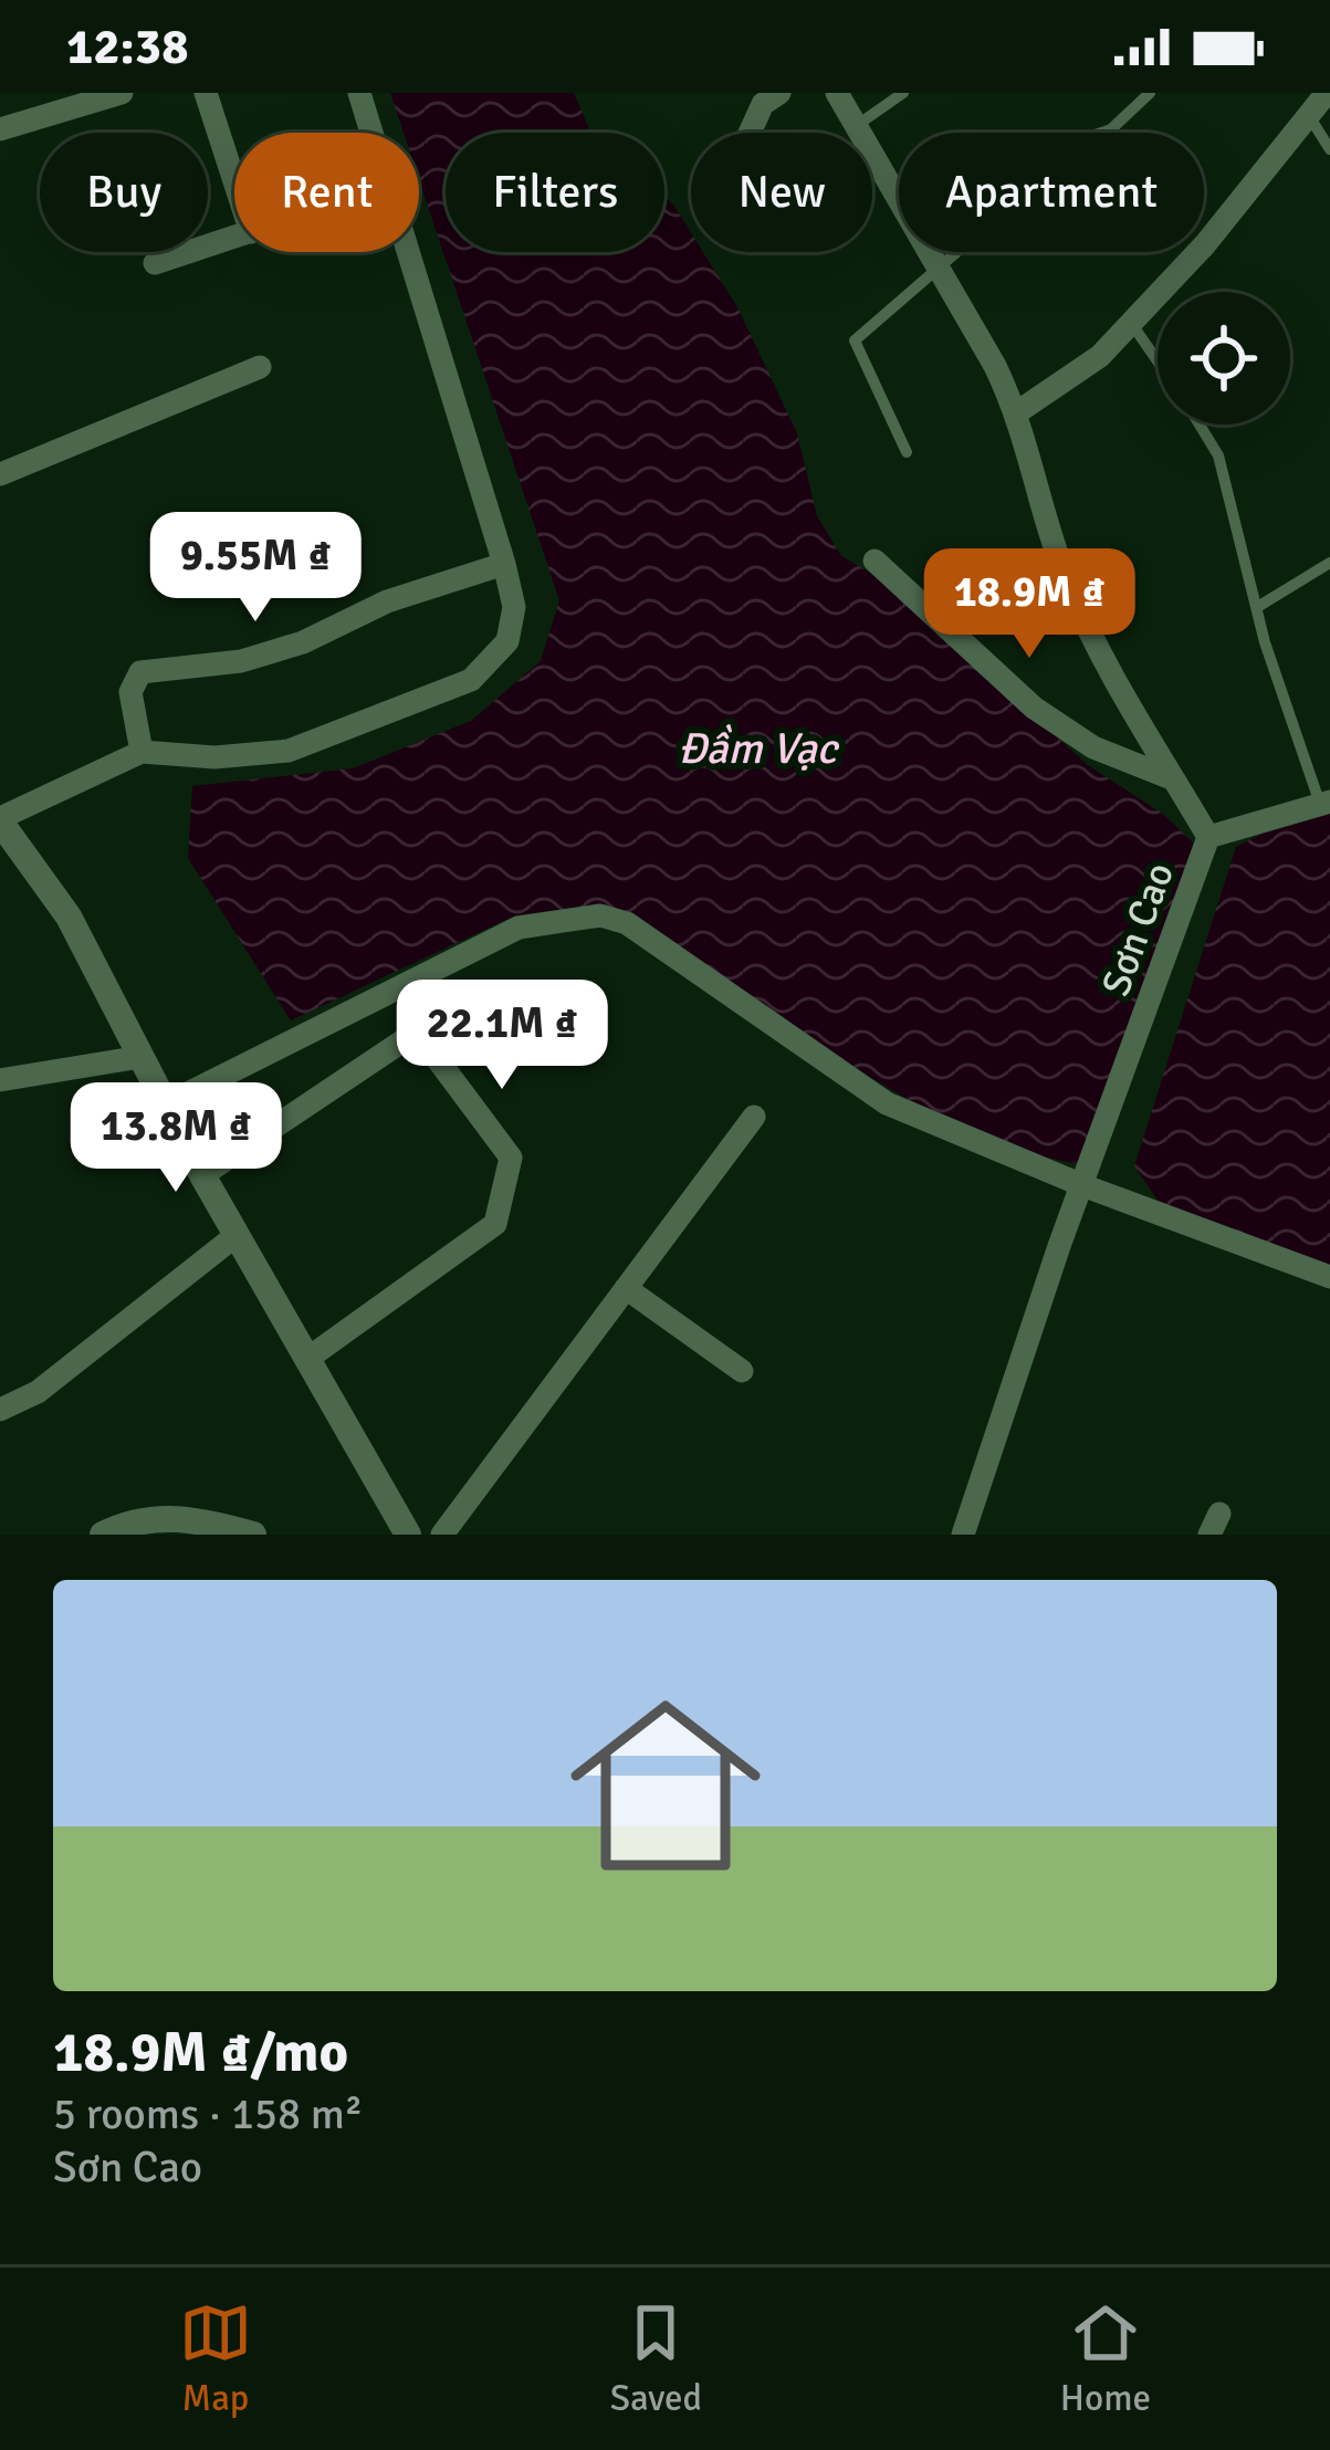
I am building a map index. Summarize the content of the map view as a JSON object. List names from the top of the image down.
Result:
{
  "streets": {
    "street": ["Sơn Cao"]
  },
  "water": ["Đầm Vạc"],
  "page": {
    "status": "12:38",
    "chip": [
      "Buy",
      "Rent",
      "Filters",
      "New",
      "Apartment"
    ],
    "price": [
      "9.55M ₫",
      "18.9M ₫",
      "22.1M ₫",
      "13.8M ₫"
    ],
    "list": [
      {
        "name": "18.9M ₫/mo",
        "note": "5 rooms · 158 m² · Sơn Cao"
      }
    ],
    "tabs": ["Map", "Saved", "Home"]
  }
}
